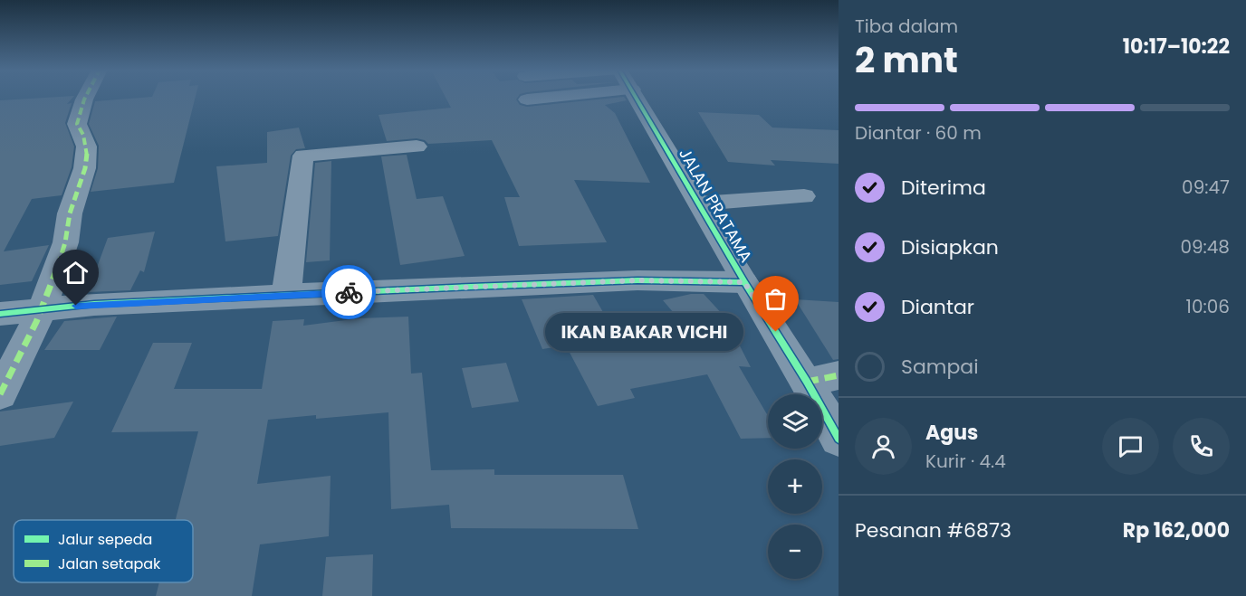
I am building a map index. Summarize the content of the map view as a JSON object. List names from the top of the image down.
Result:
{
  "streets": {
    "street": ["JALAN PRATAMA"]
  },
  "places": ["IKAN BAKAR VICHI"],
  "legend": ["Jalur sepeda", "Jalan setapak"],
  "page": {
    "heading": ["2 mnt", "Tiba dalam", "10:17–10:22"],
    "panel": [
      "Agus",
      "Kurir · 4.4",
      "Pesanan #6873",
      "Rp 162,000"
    ],
    "bar": "Diantar · 60 m",
    "list": [
      ["Diterima", "09:47"],
      ["Disiapkan", "09:48"],
      ["Diantar", "10:06"],
      "Sampai"
    ],
    "bubble": "IKAN BAKAR VICHI",
    "map_buttons": ["+", "−"]
  }
}
